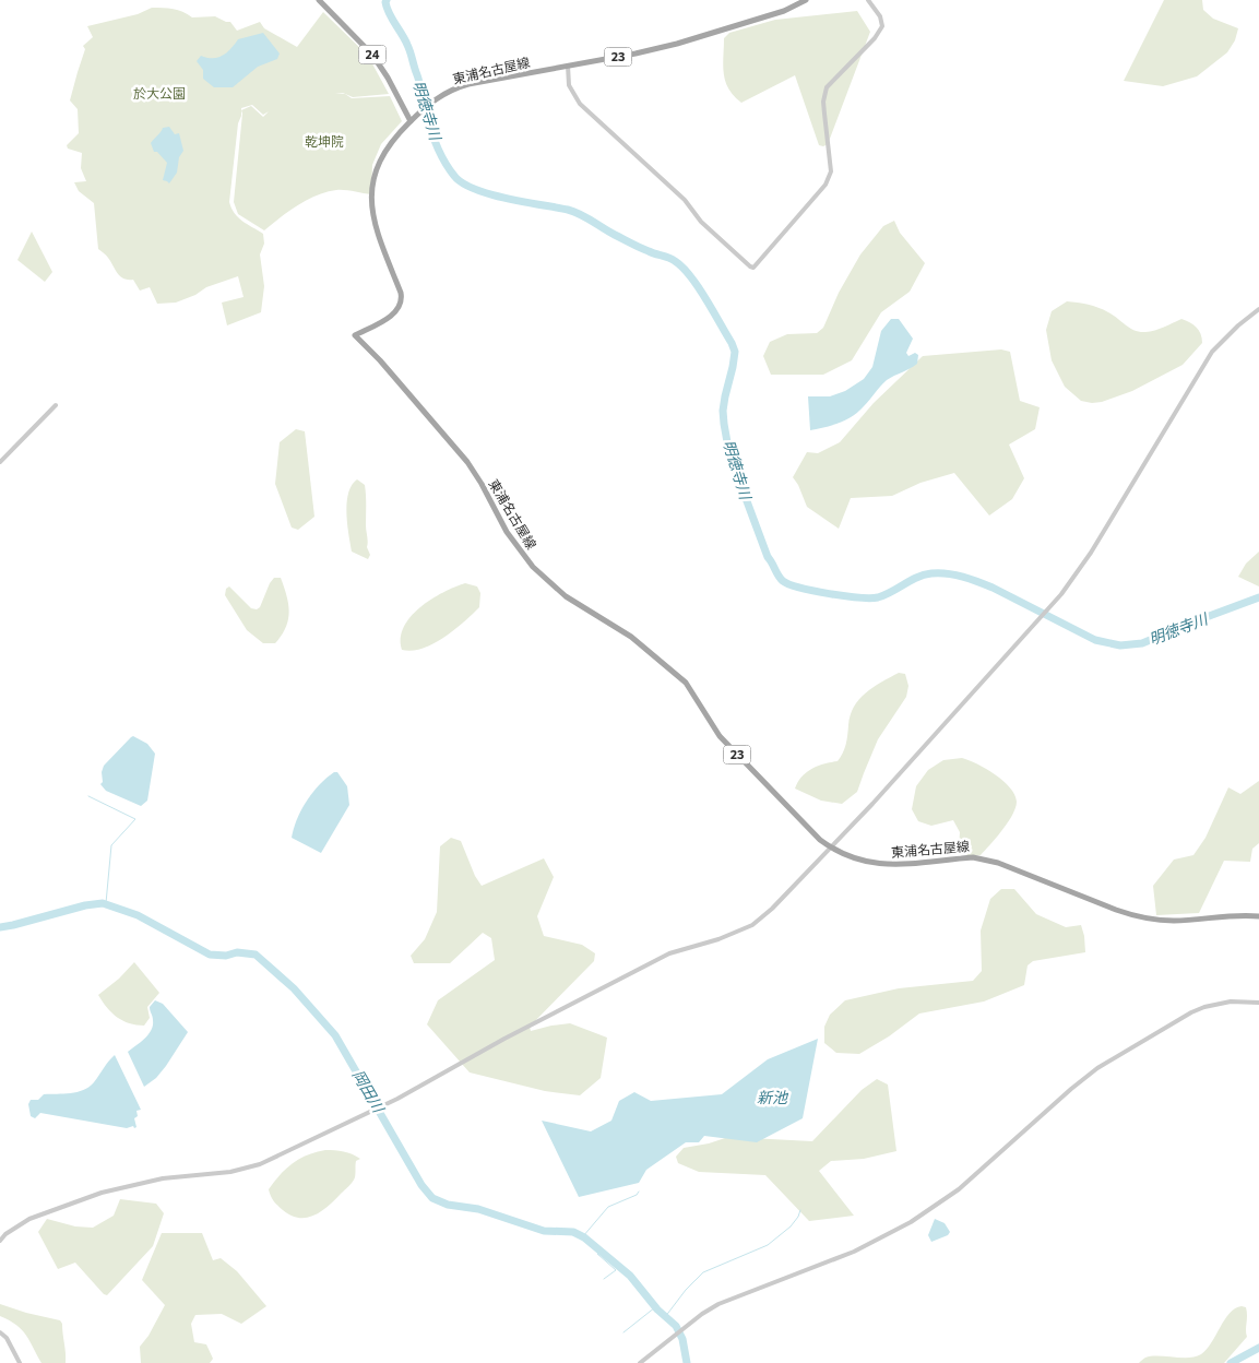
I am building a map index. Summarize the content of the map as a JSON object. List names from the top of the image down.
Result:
{
  "streets": {
    "main road": ["24", "23", "東浦名古屋線"]
  },
  "crossings": [
    ["24", "東浦名古屋線"]
  ],
  "water": ["明徳寺川", "岡田川", "新池"],
  "parks": ["於大公園", "乾坤院"]
}
